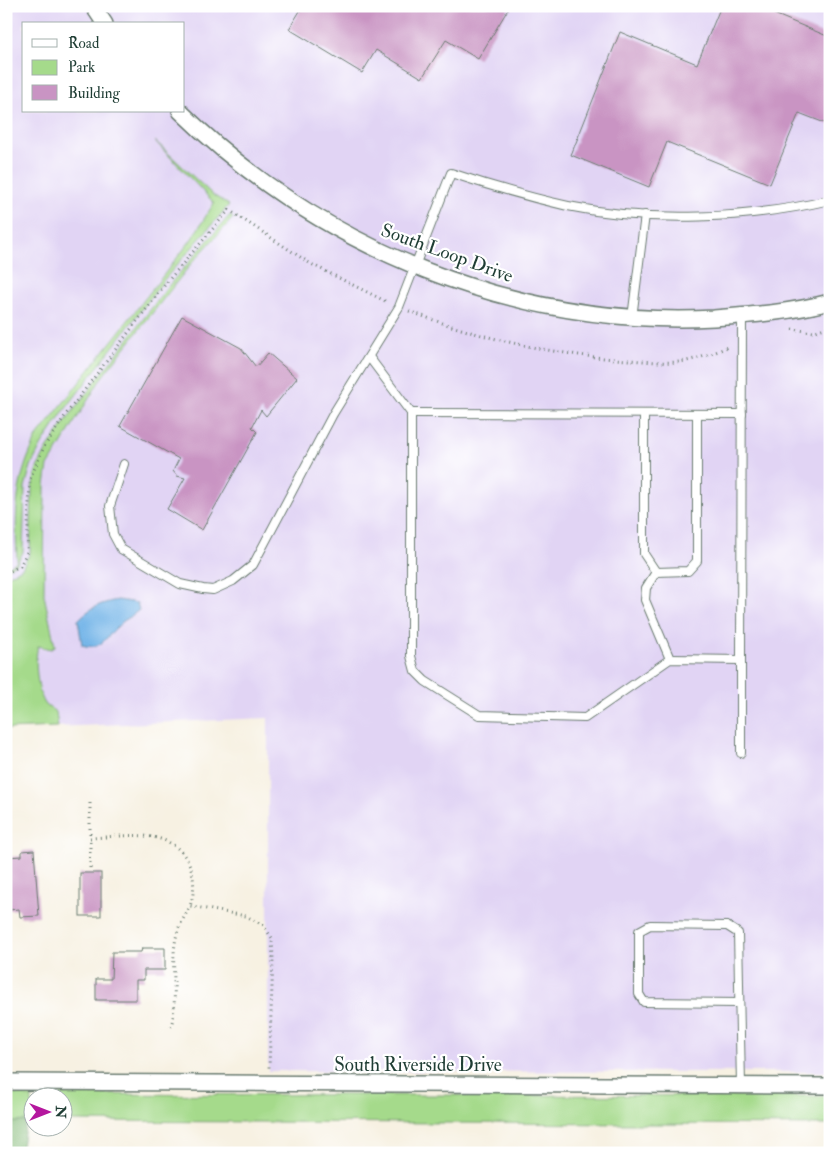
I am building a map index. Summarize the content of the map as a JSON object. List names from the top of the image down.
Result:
{
  "streets": {
    "street": ["South Loop Drive", "South Riverside Drive"]
  },
  "legend": ["Road", "Park", "Building"],
  "north": "right"
}
